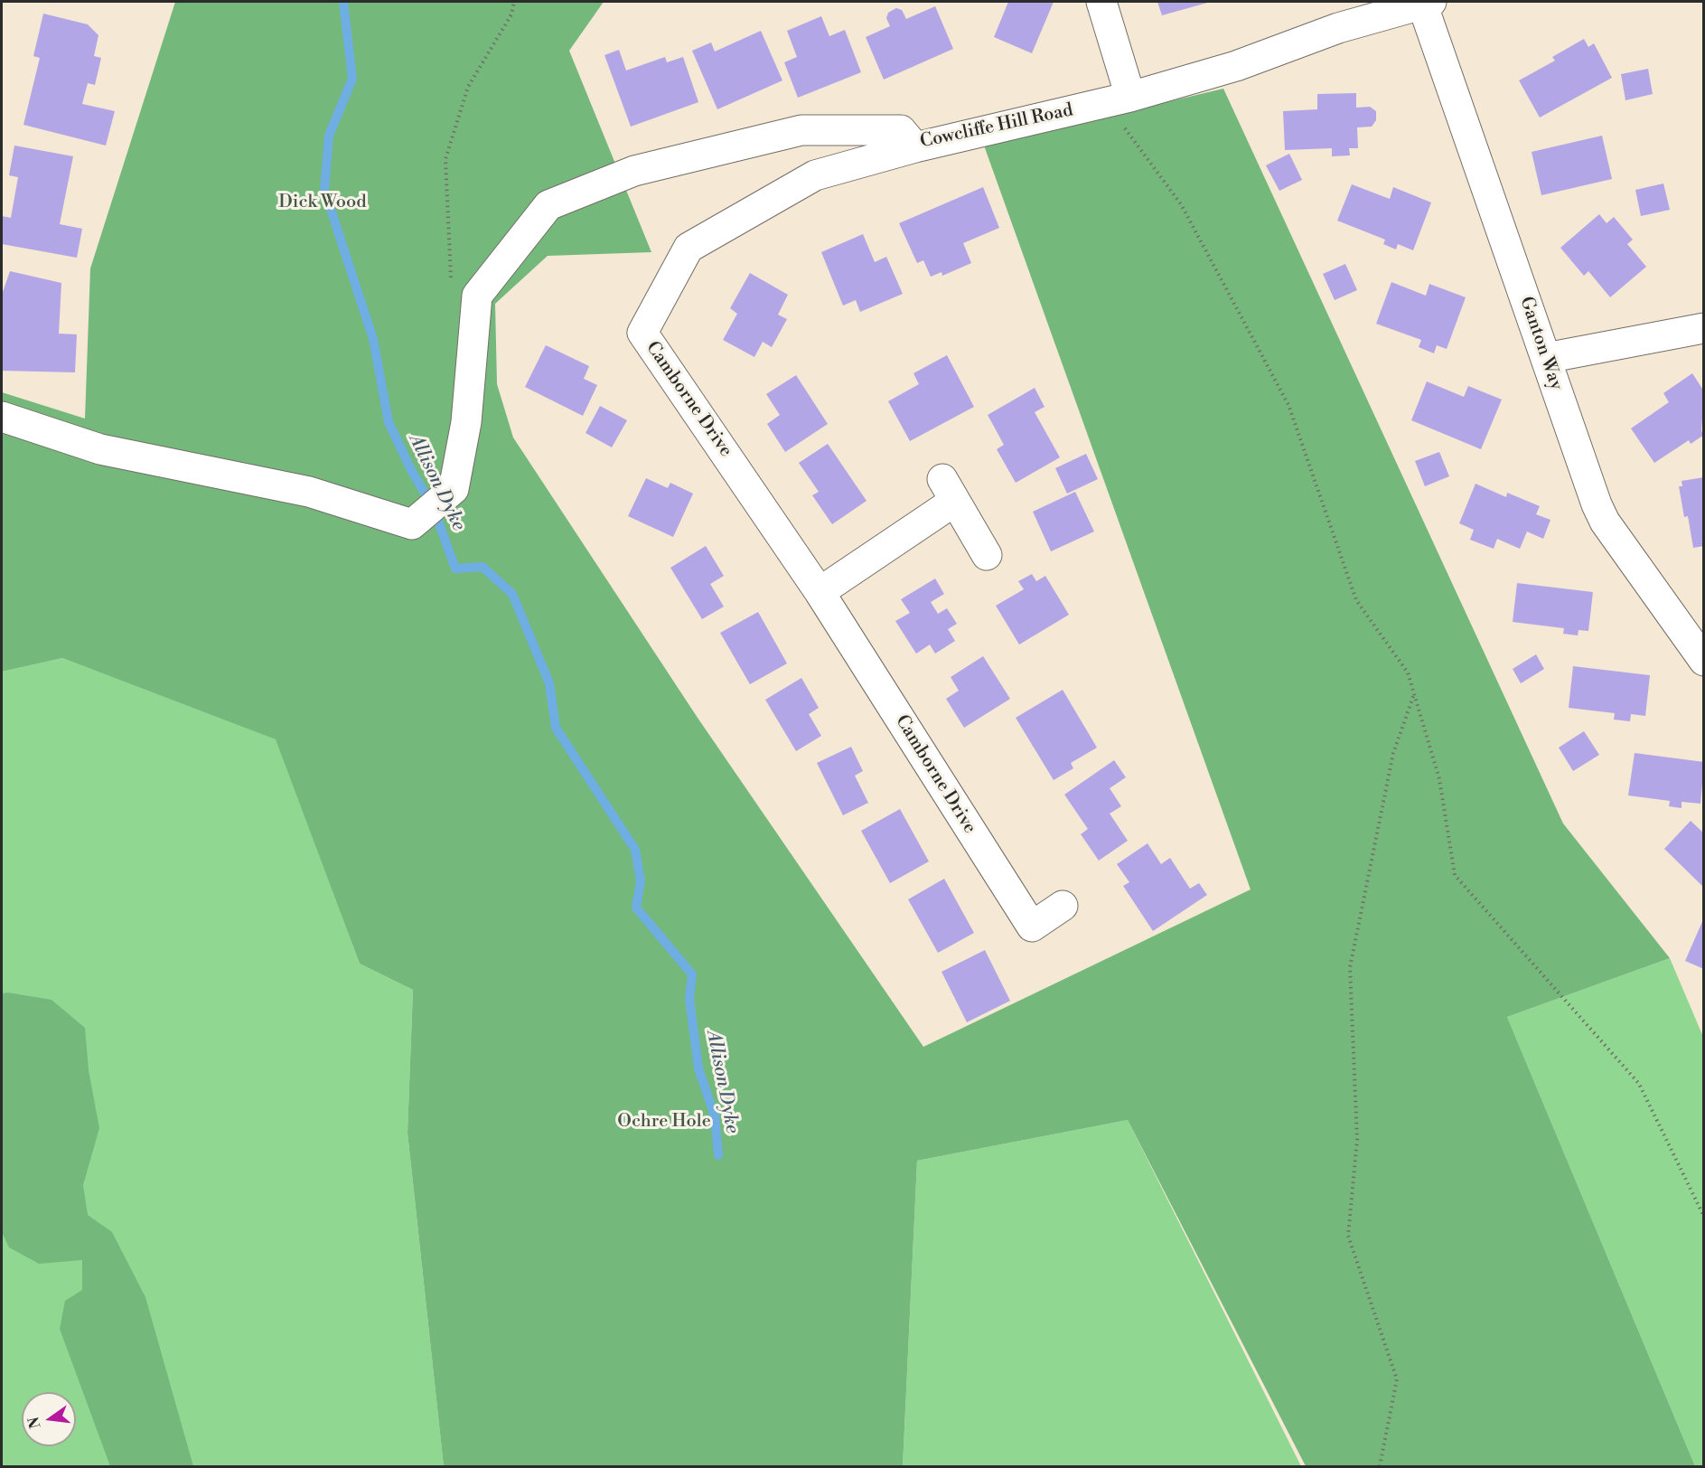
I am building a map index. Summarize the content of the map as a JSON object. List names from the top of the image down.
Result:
{
  "streets": {
    "street": ["Cowcliffe Hill Road", "Ganton Way", "Camborne Drive"]
  },
  "crossings": [
    ["Cowcliffe Hill Road", "Ganton Way"],
    ["Cowcliffe Hill Road", "Camborne Drive"]
  ],
  "water": ["Allison Dyke"],
  "parks": ["Dick Wood", "Ochre Hole"],
  "north": "left"
}
